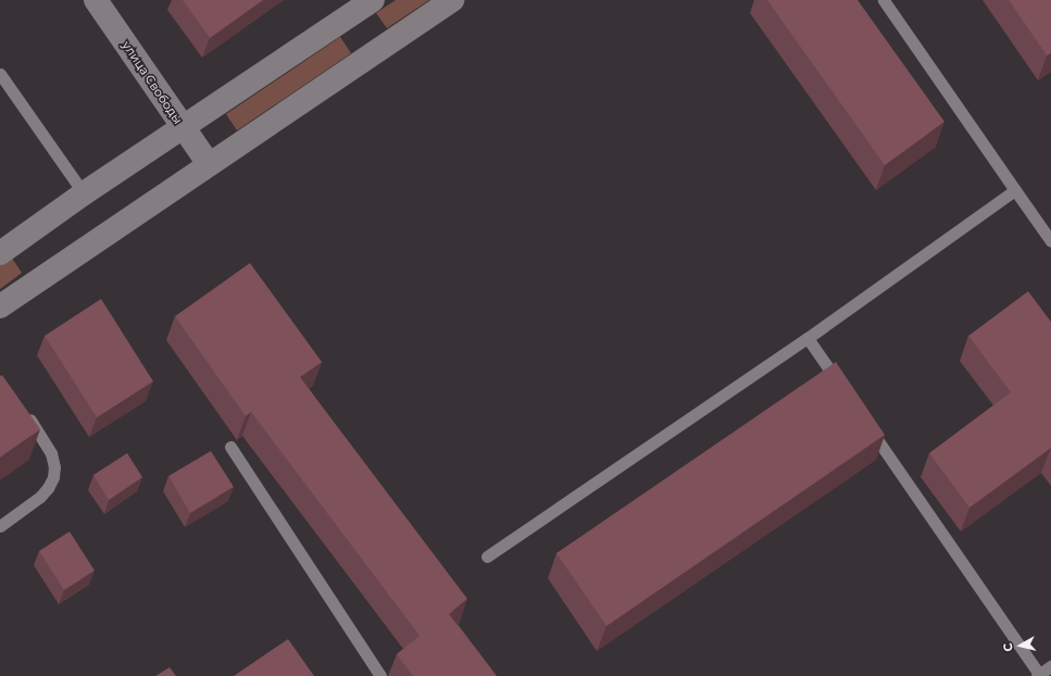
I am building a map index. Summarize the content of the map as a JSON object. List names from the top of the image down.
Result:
{
  "streets": {
    "street": ["улица Свободы"]
  },
  "north": "left"
}
